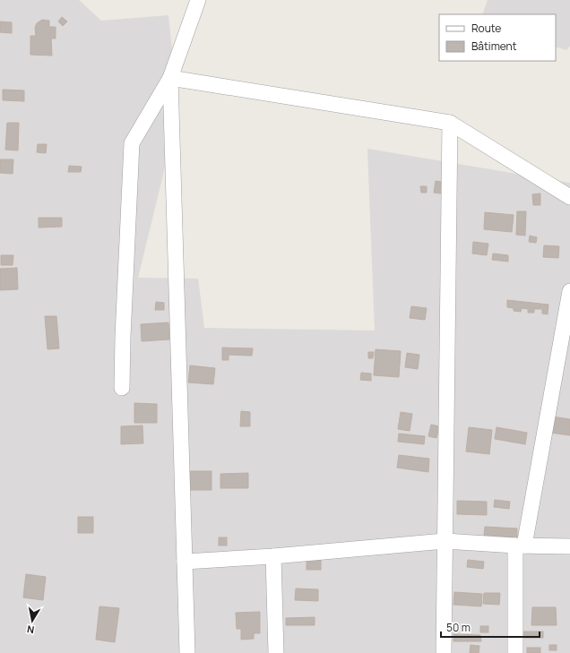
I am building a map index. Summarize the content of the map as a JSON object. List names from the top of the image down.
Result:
{
  "legend": ["Route", "Bâtiment"],
  "scale_bar": "50 m",
  "north": "bottom"
}
